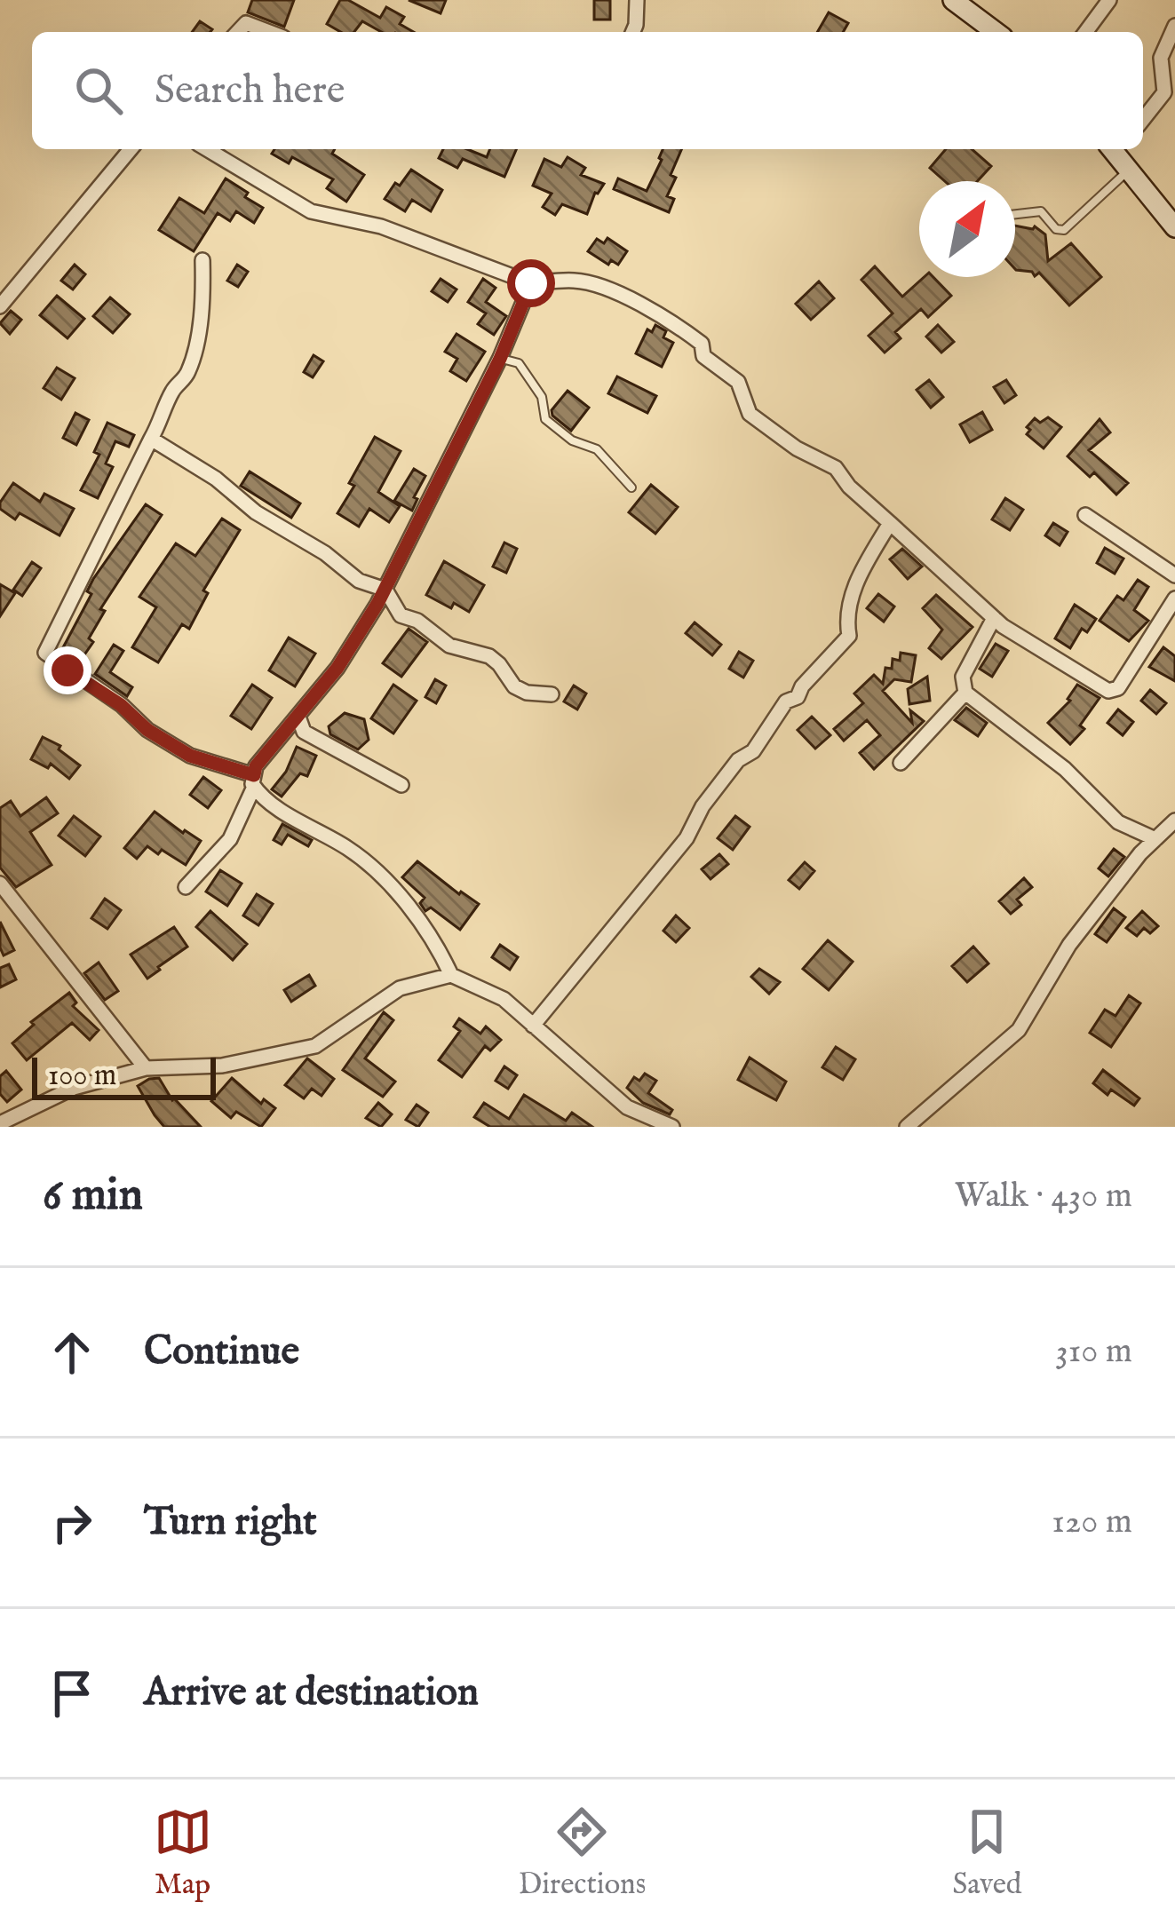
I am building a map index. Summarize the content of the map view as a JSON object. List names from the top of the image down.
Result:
{
  "scale_bar": "100 m",
  "north": "top right",
  "page": {
    "search": "Search here",
    "scale": "100 m",
    "heading": ["6 min", "Walk · 430 m"],
    "list": [
      ["Continue", "310 m"],
      ["Turn right", "120 m"],
      "Arrive at destination"
    ],
    "nav": ["Map", "Directions", "Saved"]
  }
}
